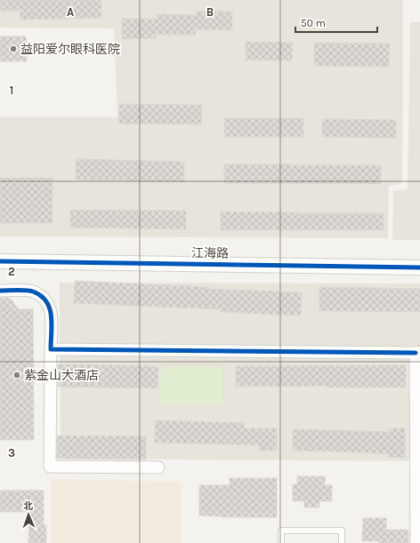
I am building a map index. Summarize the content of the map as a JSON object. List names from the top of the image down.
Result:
{
  "streets": {
    "street": ["江海路"]
  },
  "places": ["益阳爱尔眼科医院", "紫金山大酒店"],
  "scale_bar": "50 m",
  "north": "top",
  "grid": {
    "columns": ["A", "B"],
    "rows": ["1", "2", "3"]
  }
}
